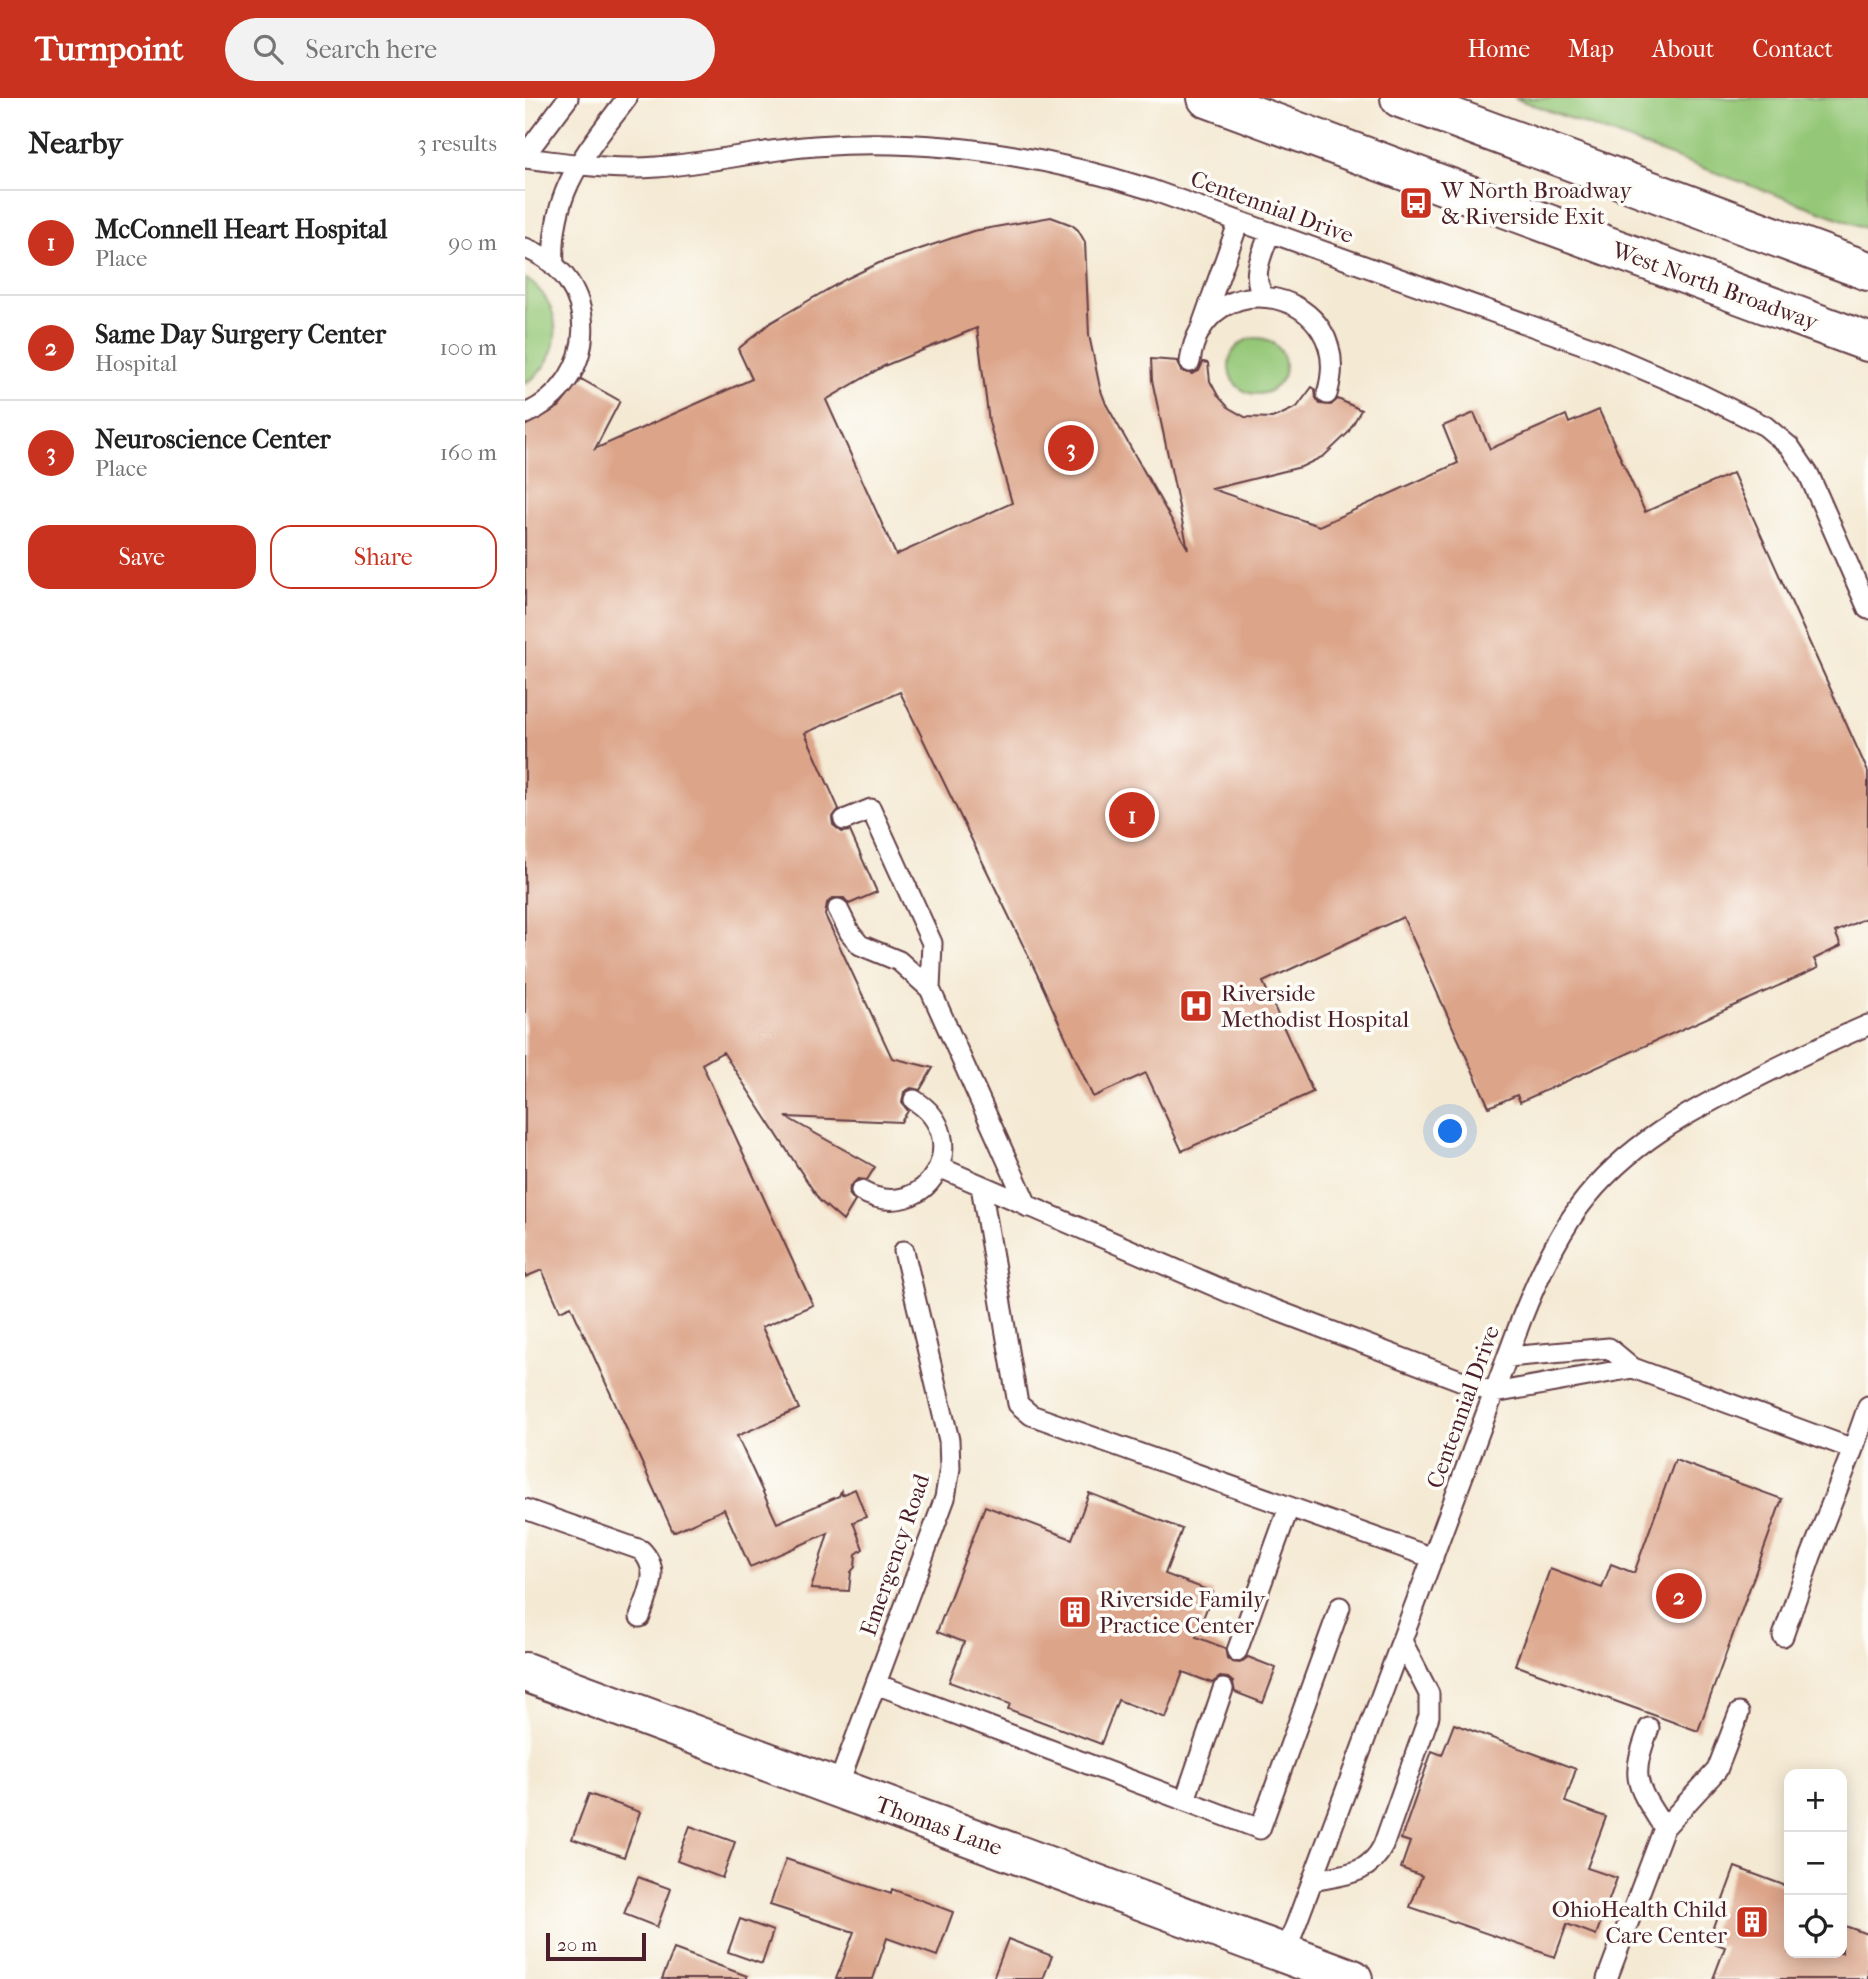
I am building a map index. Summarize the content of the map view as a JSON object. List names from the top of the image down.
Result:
{
  "streets": {
    "main road": ["West North Broadway", "Thomas Lane"],
    "lane": ["Centennial Drive", "Emergency Road"]
  },
  "crossings": [
    ["Centennial Drive", "Thomas Lane"],
    ["Emergency Road", "Thomas Lane"]
  ],
  "places": {
    "bus stop": ["W North Broadway & Riverside Exit"],
    "hospital": ["Riverside Methodist Hospital"],
    "building": ["Riverside Family Practice Center", "OhioHealth Child Care Center"]
  },
  "scale_bar": "20 m",
  "page": {
    "header": "Turnpoint",
    "search": "Search here",
    "nav": [
      "Home",
      "Map",
      "About",
      "Contact"
    ],
    "heading": ["Nearby", "3 results"],
    "list": [
      {
        "mark": "1",
        "name": "McConnell Heart Hospital",
        "note": "Place",
        "value": "90 m"
      },
      {
        "mark": "2",
        "name": "Same Day Surgery Center",
        "note": "Hospital",
        "value": "100 m"
      },
      {
        "mark": "3",
        "name": "Neuroscience Center",
        "note": "Place",
        "value": "160 m"
      }
    ],
    "pins": ["3", "1", "2"],
    "buttons": ["Save", "Share"],
    "map_buttons": ["+", "−"],
    "scale": "20 m"
  }
}
